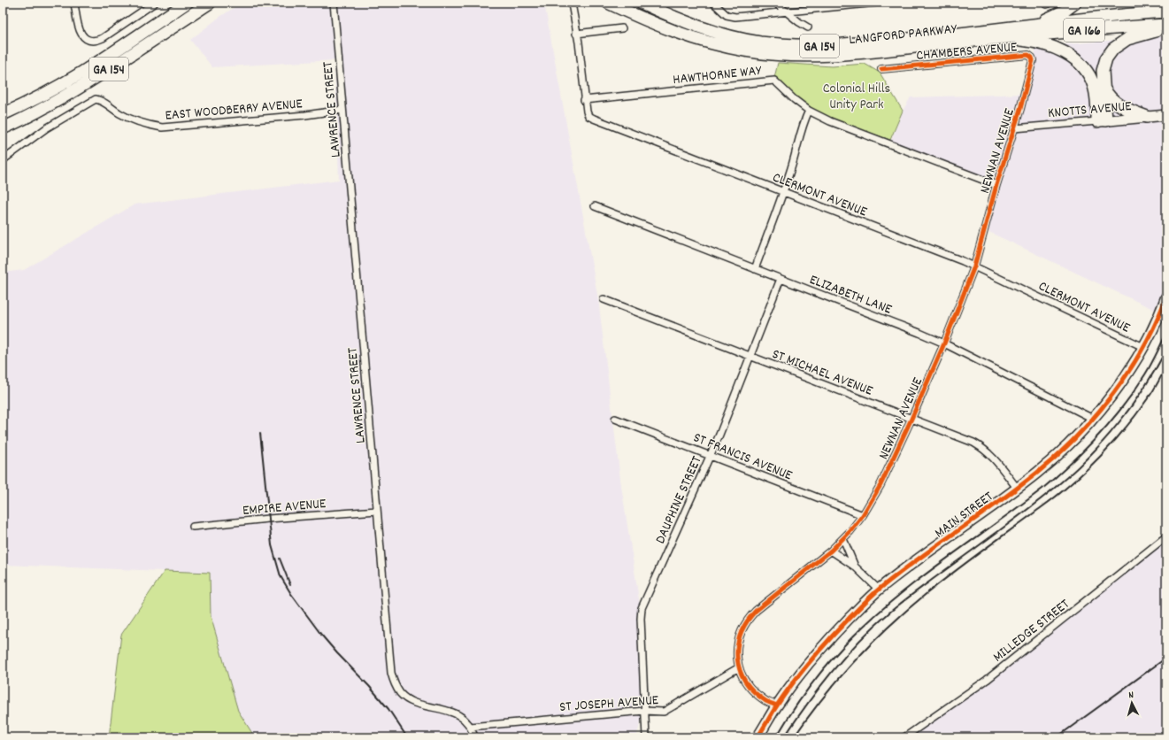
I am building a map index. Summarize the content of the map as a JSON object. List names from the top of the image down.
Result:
{
  "streets": {
    "highway": ["GA 166", "LANGFORD PARKWAY", "GA 154"],
    "main road": ["KNOTTS AVENUE", "MAIN STREET"],
    "street": [
      "CHAMBERS AVENUE",
      "HAWTHORNE WAY",
      "EAST WOODBERRY AVENUE",
      "LAWRENCE STREET",
      "NEWNAN AVENUE",
      "CLERMONT AVENUE",
      "ELIZABETH LANE",
      "ST MICHAEL AVENUE",
      "ST FRANCIS AVENUE",
      "DAUPHINE STREET",
      "EMPIRE AVENUE",
      "MILLEDGE STREET",
      "ST JOSEPH AVENUE"
    ]
  },
  "crossings": [
    ["LANGFORD PARKWAY", "GA 154"],
    ["GA 154", "KNOTTS AVENUE"],
    ["CHAMBERS AVENUE", "NEWNAN AVENUE"],
    ["HAWTHORNE WAY", "NEWNAN AVENUE"],
    ["HAWTHORNE WAY", "CLERMONT AVENUE"],
    ["EAST WOODBERRY AVENUE", "LAWRENCE STREET"],
    ["KNOTTS AVENUE", "NEWNAN AVENUE"],
    ["LAWRENCE STREET", "EMPIRE AVENUE"],
    ["LAWRENCE STREET", "ST JOSEPH AVENUE"],
    ["NEWNAN AVENUE", "CLERMONT AVENUE"],
    ["NEWNAN AVENUE", "ELIZABETH LANE"],
    ["NEWNAN AVENUE", "ST MICHAEL AVENUE"],
    ["NEWNAN AVENUE", "ST FRANCIS AVENUE"],
    ["NEWNAN AVENUE", "MAIN STREET"],
    ["NEWNAN AVENUE", "ST JOSEPH AVENUE"],
    ["CLERMONT AVENUE", "MAIN STREET"],
    ["ELIZABETH LANE", "DAUPHINE STREET"],
    ["ELIZABETH LANE", "MAIN STREET"],
    ["ST MICHAEL AVENUE", "DAUPHINE STREET"],
    ["ST MICHAEL AVENUE", "MAIN STREET"],
    ["ST FRANCIS AVENUE", "DAUPHINE STREET"],
    ["DAUPHINE STREET", "ST JOSEPH AVENUE"]
  ],
  "parks": ["Colonial Hills Unity Park"],
  "north": "top"
}
